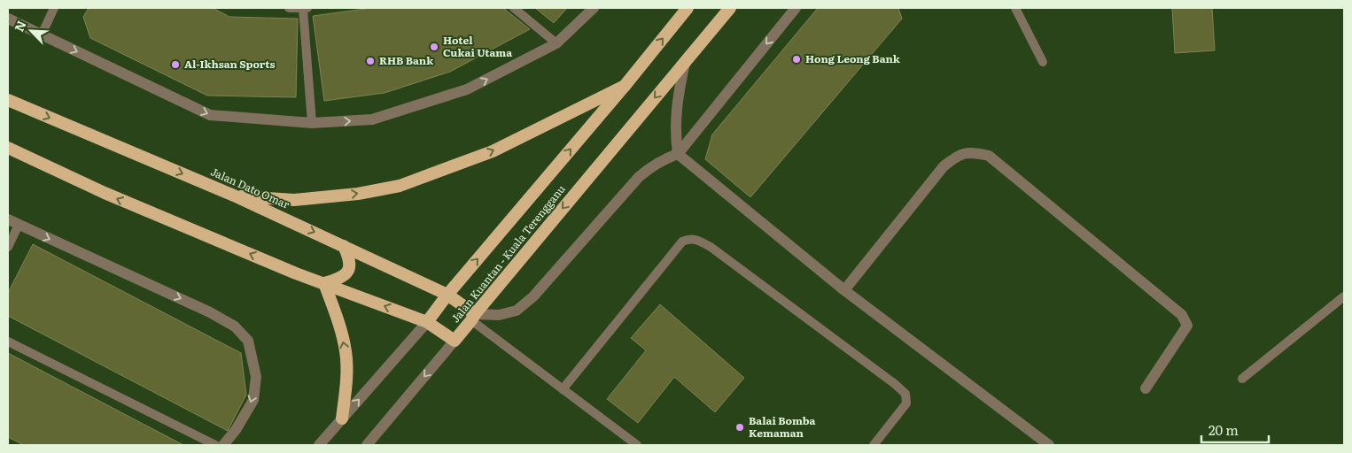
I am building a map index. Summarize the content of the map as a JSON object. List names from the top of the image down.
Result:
{
  "streets": {
    "highway": ["Jalan Dato Omar", "Jalan Kuantan - Kuala Terengganu"]
  },
  "crossings": [
    ["Jalan Dato Omar", "Jalan Kuantan - Kuala Terengganu"]
  ],
  "places": [
    "Hotel Cukai Utama",
    "Hong Leong Bank",
    "RHB Bank",
    "Al-Ikhsan Sports",
    "Balai Bomba Kemaman"
  ],
  "scale_bar": "20 m",
  "north": "top left"
}
